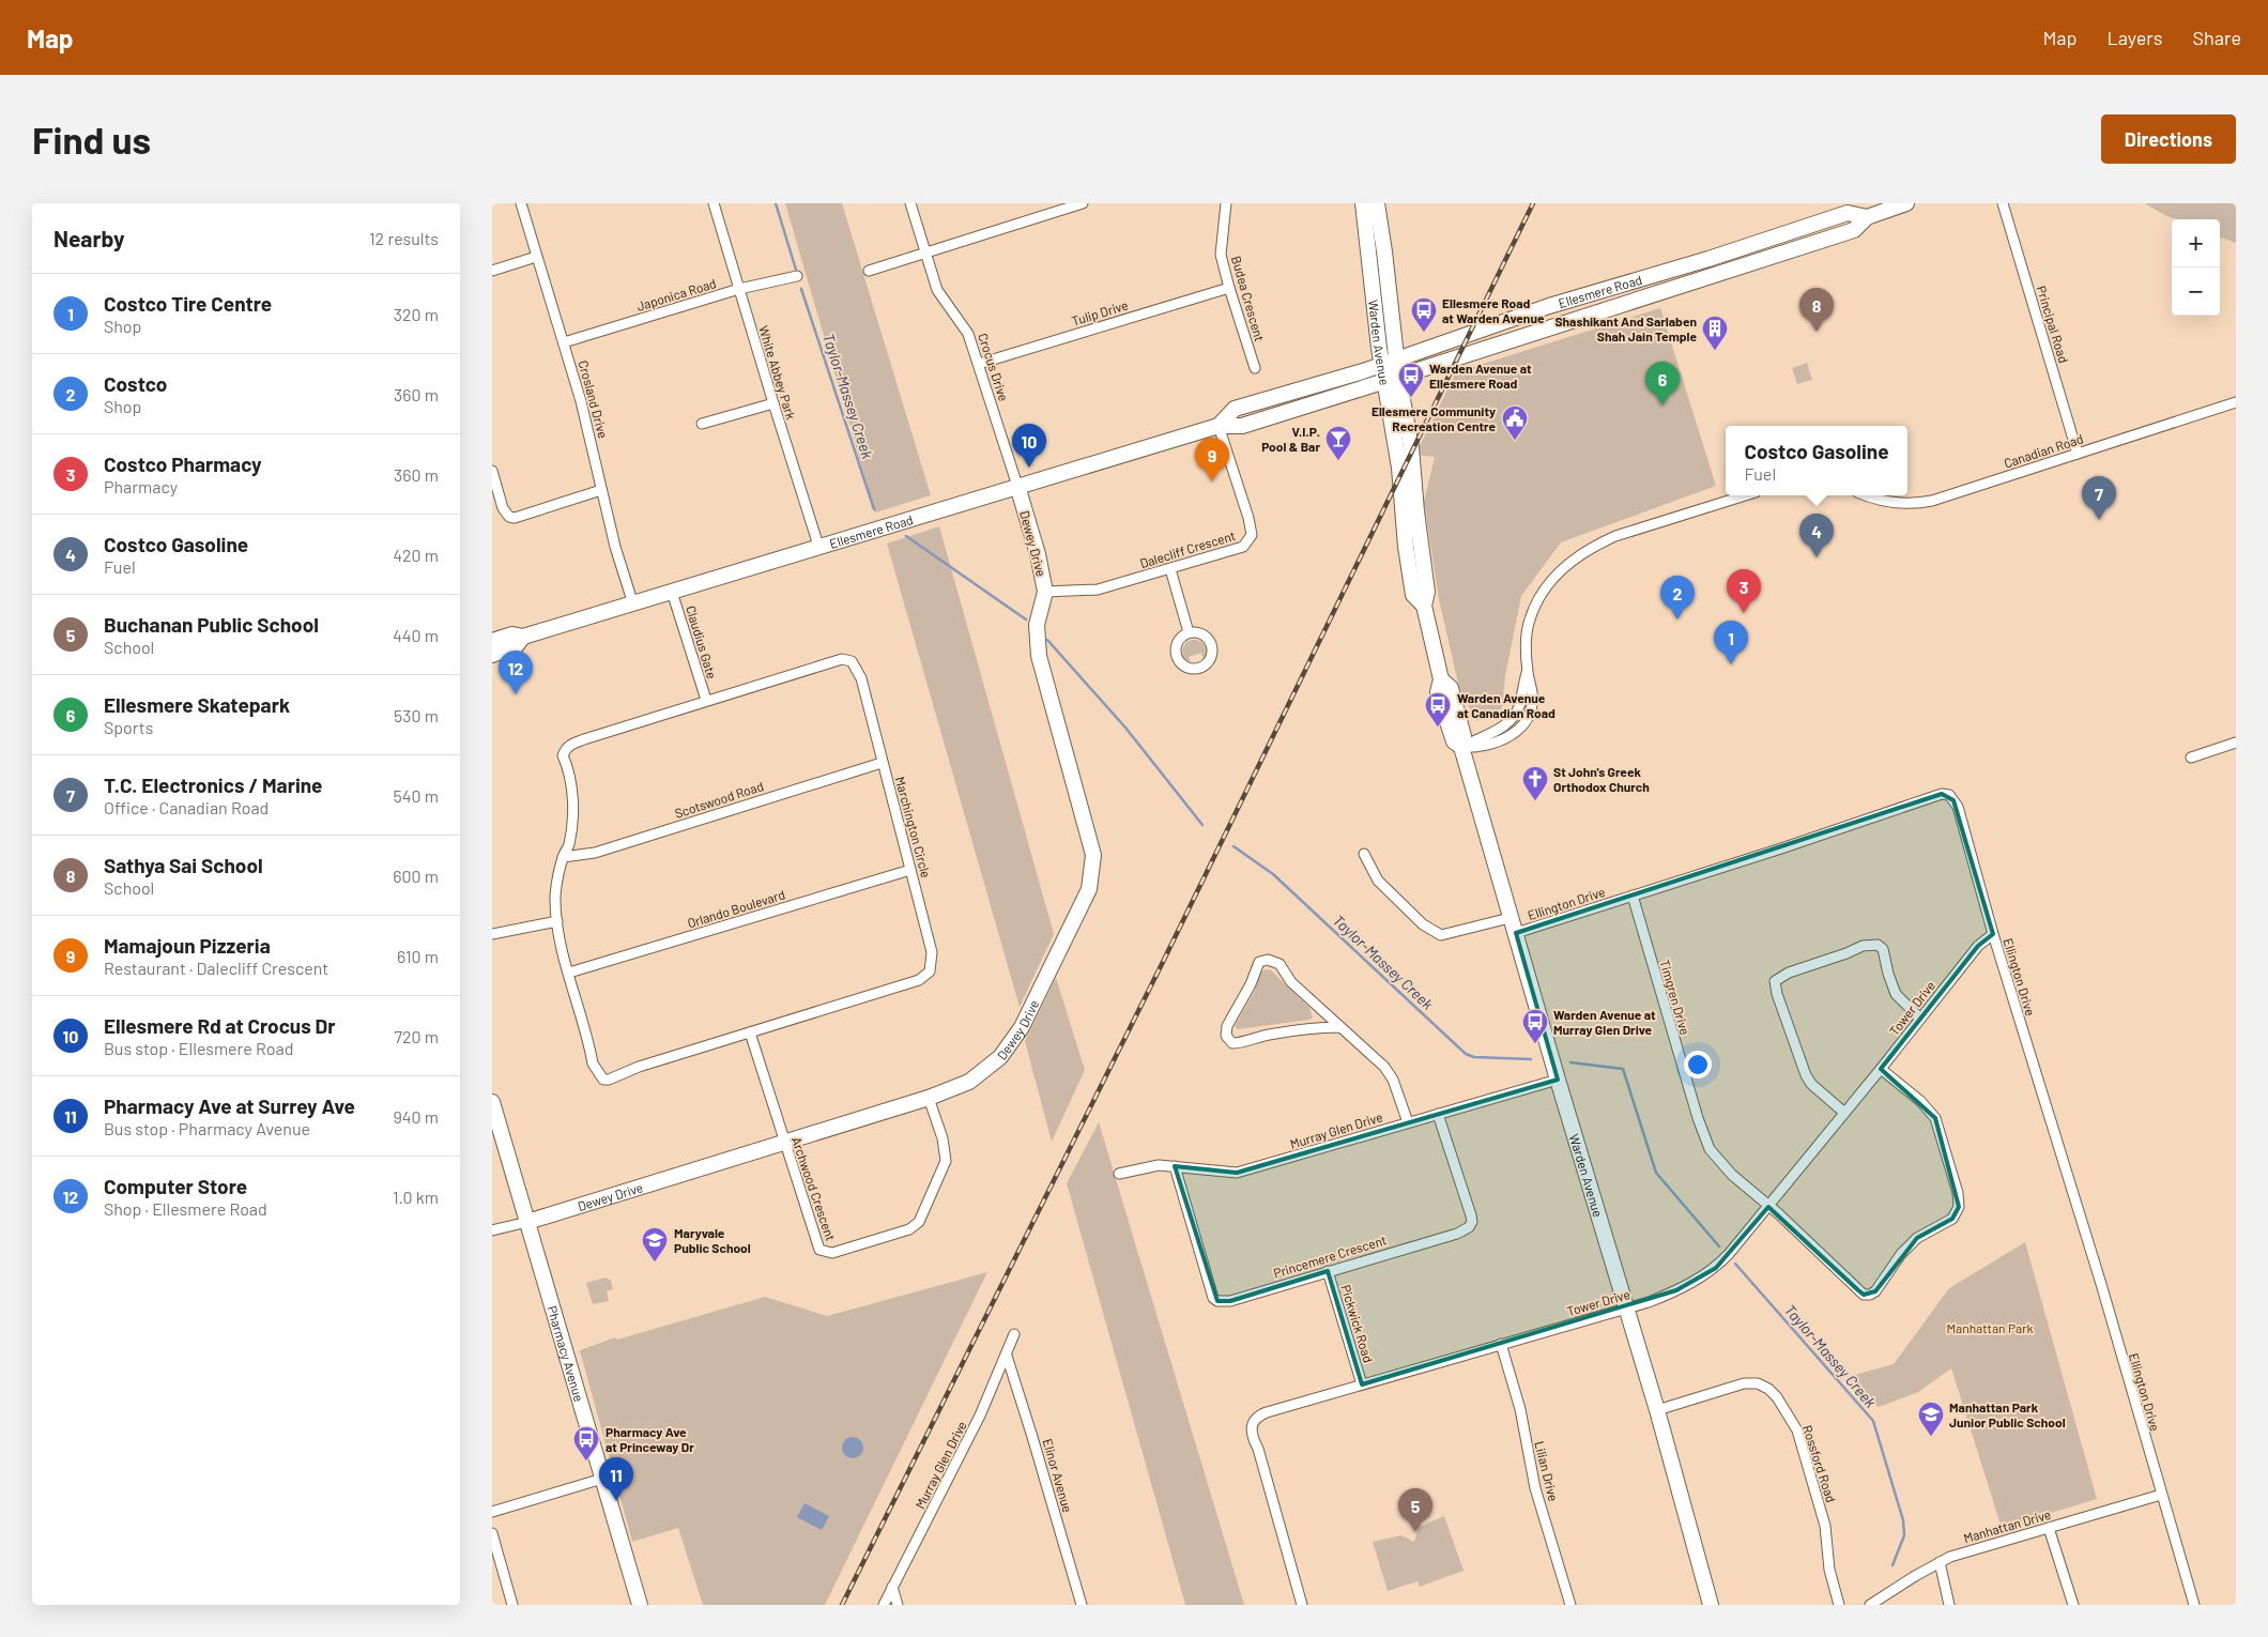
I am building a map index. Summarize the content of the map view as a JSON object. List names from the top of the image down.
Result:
{
  "streets": {
    "main road": [
      "Ellesmere Road",
      "Warden Avenue",
      "Dewey Drive",
      "Pharmacy Avenue"
    ],
    "street": [
      "Japonica Road",
      "Budea Crescent",
      "Tulip Drive",
      "Principal Road",
      "Crocus Drive",
      "White Abbey Park",
      "Crosland Drive",
      "Canadian Road",
      "Dalecliff Crescent",
      "Claudius Gate",
      "Scotswood Road",
      "Marchington Circle",
      "Ellington Drive",
      "Orlando Boulevard",
      "Timgren Drive",
      "Tower Drive",
      "Murray Glen Drive",
      "Archwood Crescent",
      "Princemere Crescent",
      "Pickwick Road",
      "Rossford Road",
      "Lilian Drive",
      "Elinor Avenue",
      "Manhattan Drive"
    ]
  },
  "crossings": [
    ["Ellesmere Road", "Warden Avenue"],
    ["Ellesmere Road", "Crocus Drive"],
    ["Ellesmere Road", "White Abbey Park"],
    ["Ellesmere Road", "Crosland Drive"],
    ["Ellesmere Road", "Dewey Drive"],
    ["Ellesmere Road", "Dalecliff Crescent"],
    ["Ellesmere Road", "Claudius Gate"],
    ["Japonica Road", "White Abbey Park"],
    ["Japonica Road", "Crosland Drive"],
    ["Budea Crescent", "Tulip Drive"],
    ["Tulip Drive", "Crocus Drive"],
    ["Principal Road", "Canadian Road"],
    ["Warden Avenue", "Ellington Drive"],
    ["Warden Avenue", "Tower Drive"],
    ["Warden Avenue", "Murray Glen Drive"],
    ["Warden Avenue", "Rossford Road"],
    ["Crocus Drive", "Dewey Drive"],
    ["Dewey Drive", "Dalecliff Crescent"],
    ["Dewey Drive", "Archwood Crescent"],
    ["Dewey Drive", "Pharmacy Avenue"],
    ["Claudius Gate", "Marchington Circle"],
    ["Scotswood Road", "Marchington Circle"],
    ["Marchington Circle", "Orlando Boulevard"],
    ["Marchington Circle", "Archwood Crescent"],
    ["Ellington Drive", "Timgren Drive"],
    ["Ellington Drive", "Tower Drive"],
    ["Ellington Drive", "Manhattan Drive"],
    ["Timgren Drive", "Tower Drive"],
    ["Tower Drive", "Pickwick Road"],
    ["Tower Drive", "Lilian Drive"],
    ["Murray Glen Drive", "Princemere Crescent"],
    ["Murray Glen Drive", "Elinor Avenue"],
    ["Princemere Crescent", "Pickwick Road"]
  ],
  "water": ["Taylor-Massey Creek"],
  "parks": ["Manhattan Park"],
  "places": {
    "bus stop": [
      "Ellesmere Road at Warden Avenue",
      "Warden Avenue at Ellesmere Road",
      "Warden Avenue at Canadian Road",
      "Warden Avenue at Murray Glen Drive",
      "Pharmacy Ave at Princeway Dr"
    ],
    "building": ["Shashikant And Sarlaben Shah Jain Temple"],
    "public building": ["Ellesmere Community Recreation Centre"],
    "bar": ["V.I.P. Pool & Bar"],
    "church": ["St John's Greek Orthodox Church"],
    "school or university": ["Maryvale Public School", "Manhattan Park Junior Public School"]
  },
  "page": {
    "header": "Map",
    "nav": ["Map", "Layers", "Share"],
    "buttons": "Directions",
    "title": "Find us",
    "heading": ["Nearby", "12 results"],
    "map_buttons": ["+", "−"],
    "list": [
      {
        "mark": "1",
        "name": "Costco Tire Centre",
        "note": "Shop",
        "value": "320 m"
      },
      {
        "mark": "2",
        "name": "Costco",
        "note": "Shop",
        "value": "360 m"
      },
      {
        "mark": "3",
        "name": "Costco Pharmacy",
        "note": "Pharmacy",
        "value": "360 m"
      },
      {
        "mark": "4",
        "name": "Costco Gasoline",
        "note": "Fuel",
        "value": "420 m"
      },
      {
        "mark": "5",
        "name": "Buchanan Public School",
        "note": "School",
        "value": "440 m"
      },
      {
        "mark": "6",
        "name": "Ellesmere Skatepark",
        "note": "Sports",
        "value": "530 m"
      },
      {
        "mark": "7",
        "name": "T.C. Electronics / Marine",
        "note": "Office · Canadian Road",
        "value": "540 m"
      },
      {
        "mark": "8",
        "name": "Sathya Sai School",
        "note": "School",
        "value": "600 m"
      },
      {
        "mark": "9",
        "name": "Mamajoun Pizzeria",
        "note": "Restaurant · Dalecliff Crescent",
        "value": "610 m"
      },
      {
        "mark": "10",
        "name": "Ellesmere Rd at Crocus Dr",
        "note": "Bus stop · Ellesmere Road",
        "value": "720 m"
      },
      {
        "mark": "11",
        "name": "Pharmacy Ave at Surrey Ave",
        "note": "Bus stop · Pharmacy Avenue",
        "value": "940 m"
      },
      {
        "mark": "12",
        "name": "Computer Store",
        "note": "Shop · Ellesmere Road",
        "value": "1.0 km"
      }
    ],
    "pins": [
      "8",
      "6",
      "10",
      "9",
      "7",
      "4",
      "3",
      "2",
      "1",
      "12",
      "11",
      "5"
    ],
    "popup": ["Costco Gasoline", "Fuel"]
  }
}
